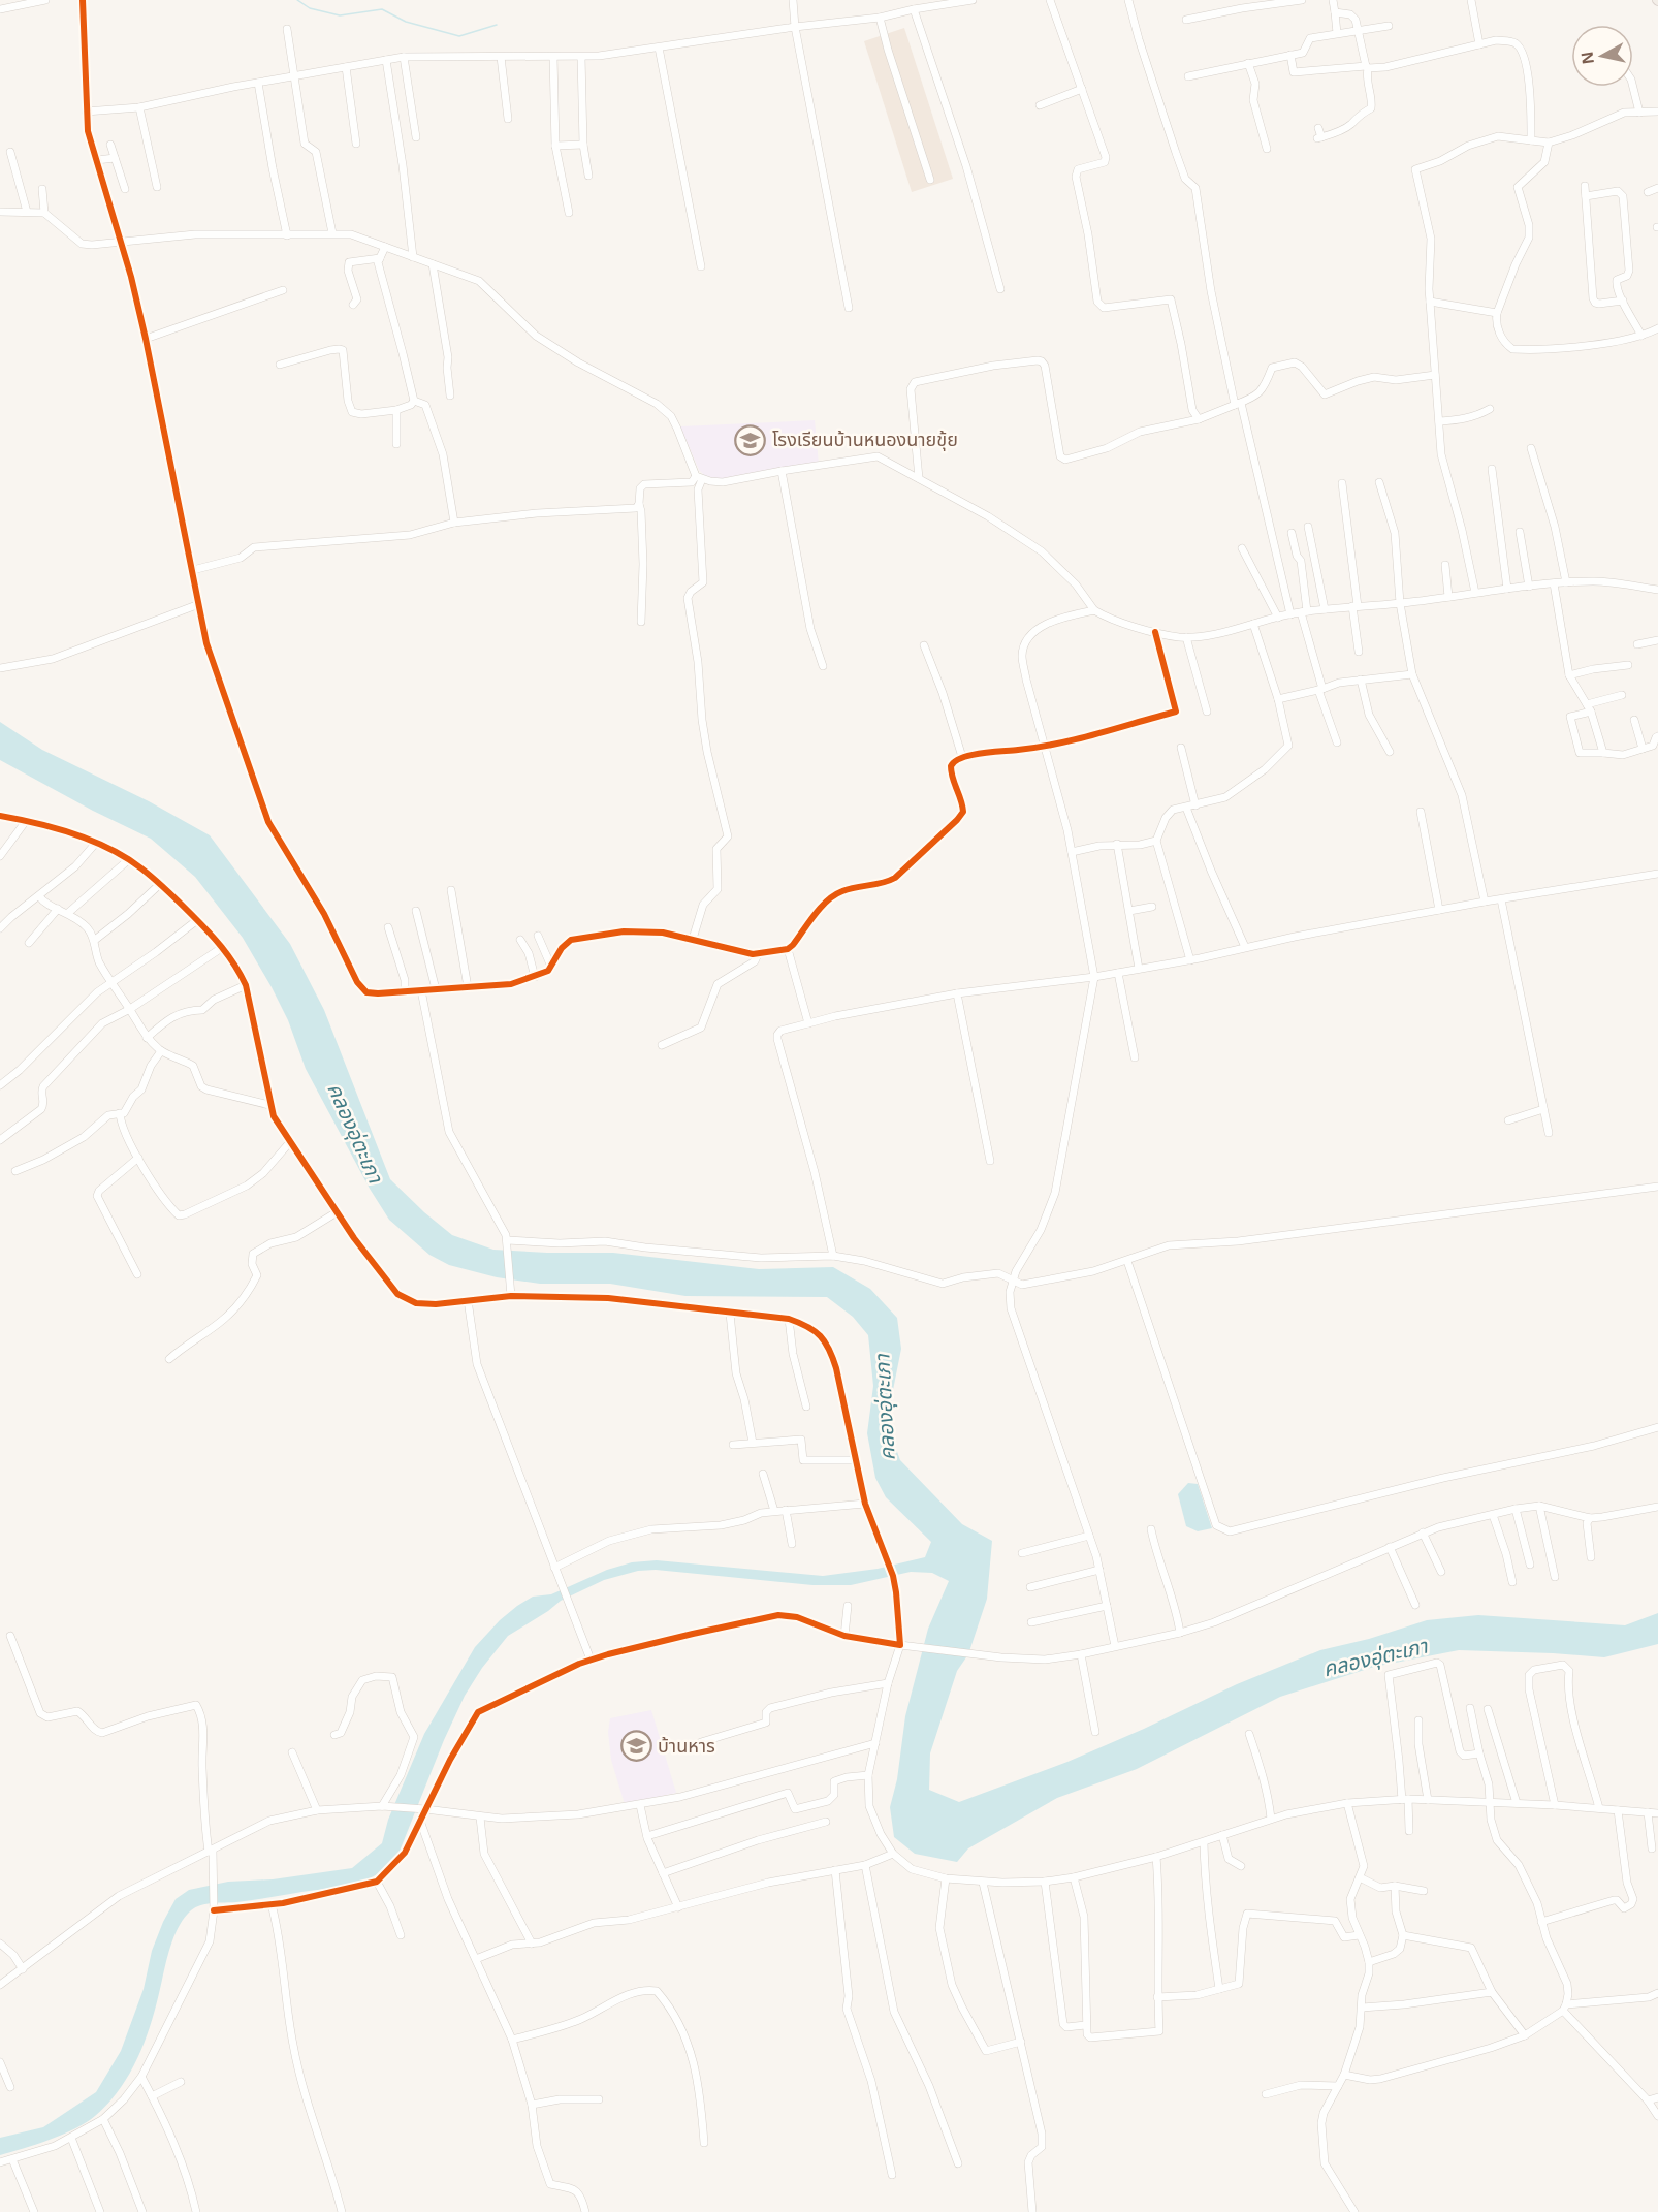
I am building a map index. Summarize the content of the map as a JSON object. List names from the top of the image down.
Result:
{
  "water": ["คลองอุ่ตะเภา"],
  "places": {
    "school or university": ["โรงเรียนบ้านหนองนายขุ้ย", "บ้านหาร"]
  },
  "north": "left"
}
